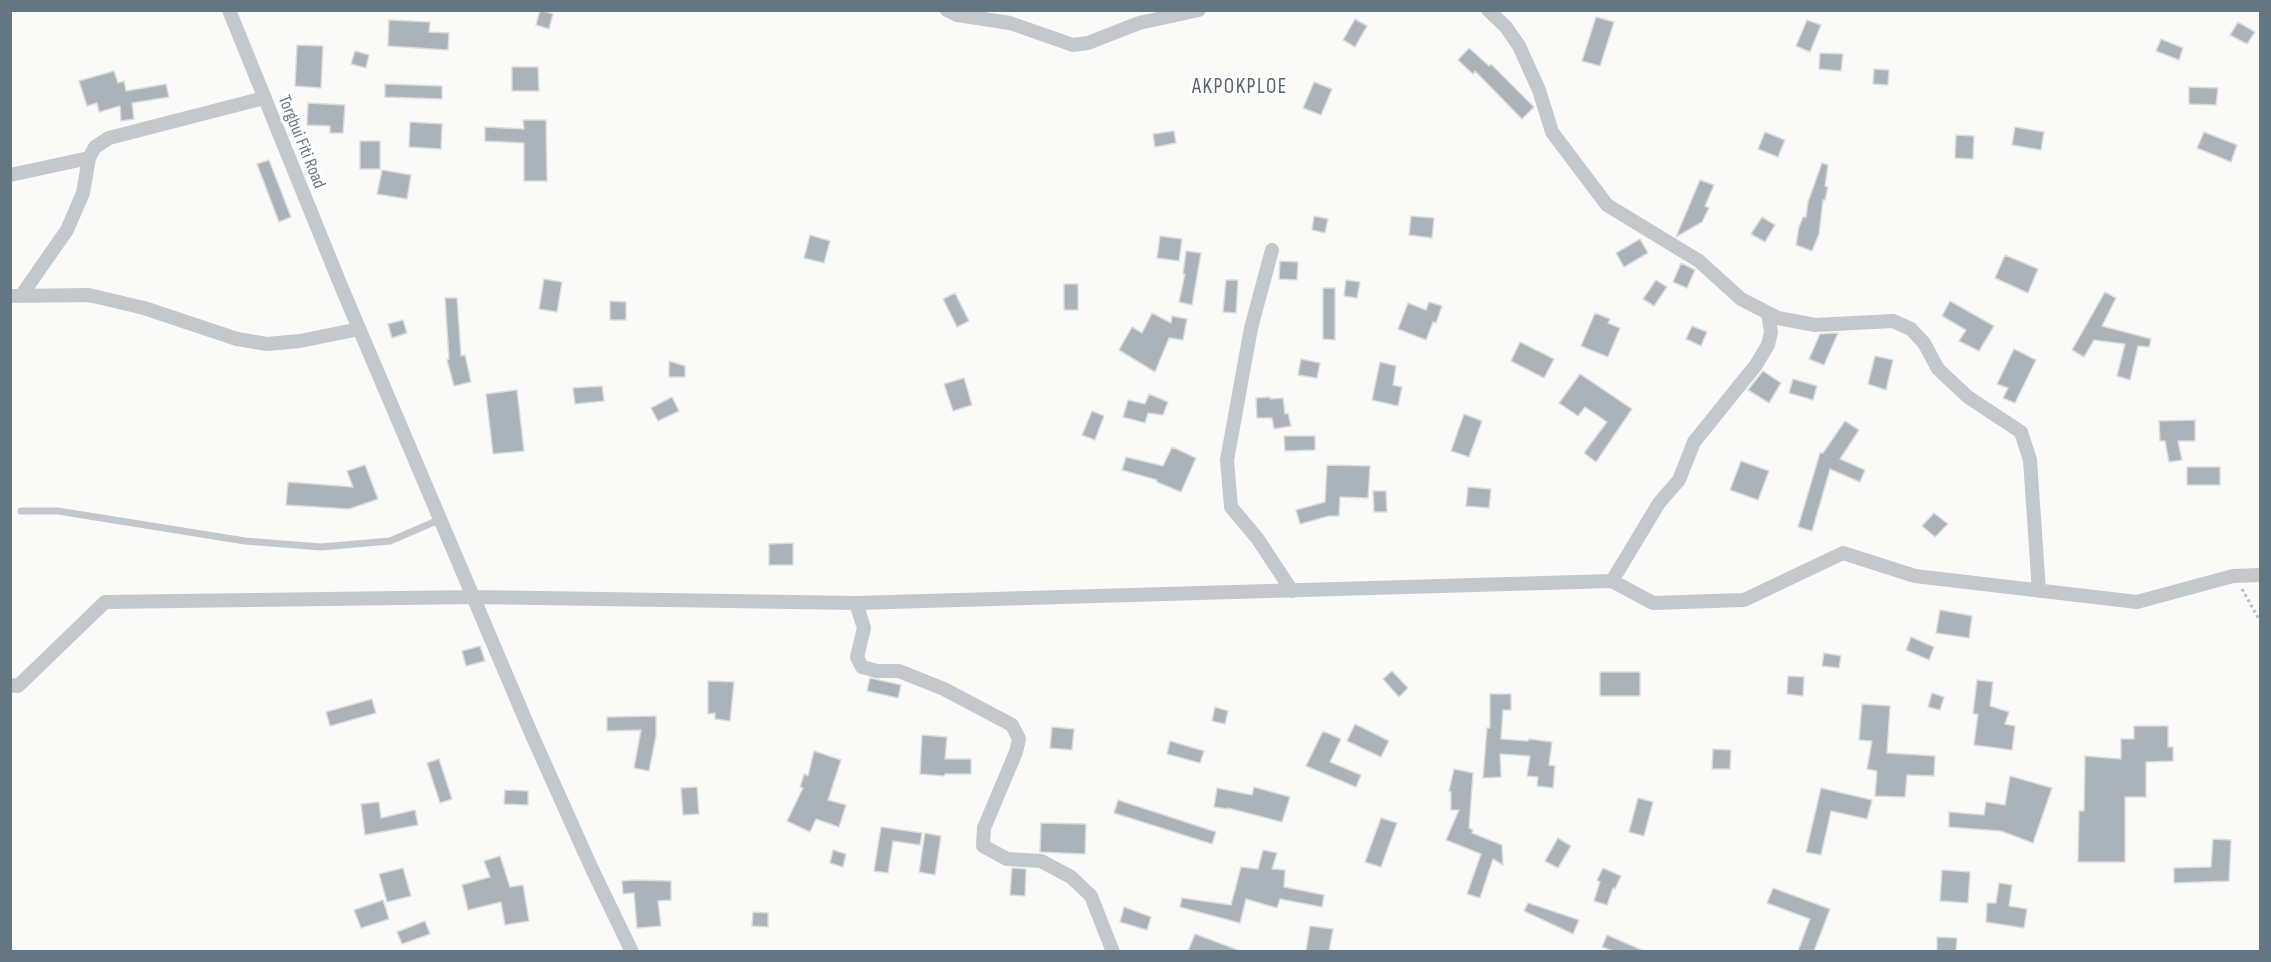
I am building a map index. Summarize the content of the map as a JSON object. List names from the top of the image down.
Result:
{
  "streets": {
    "street": ["Torgbui Fiti Road"]
  },
  "districts": ["AKPOKPLOE"]
}
